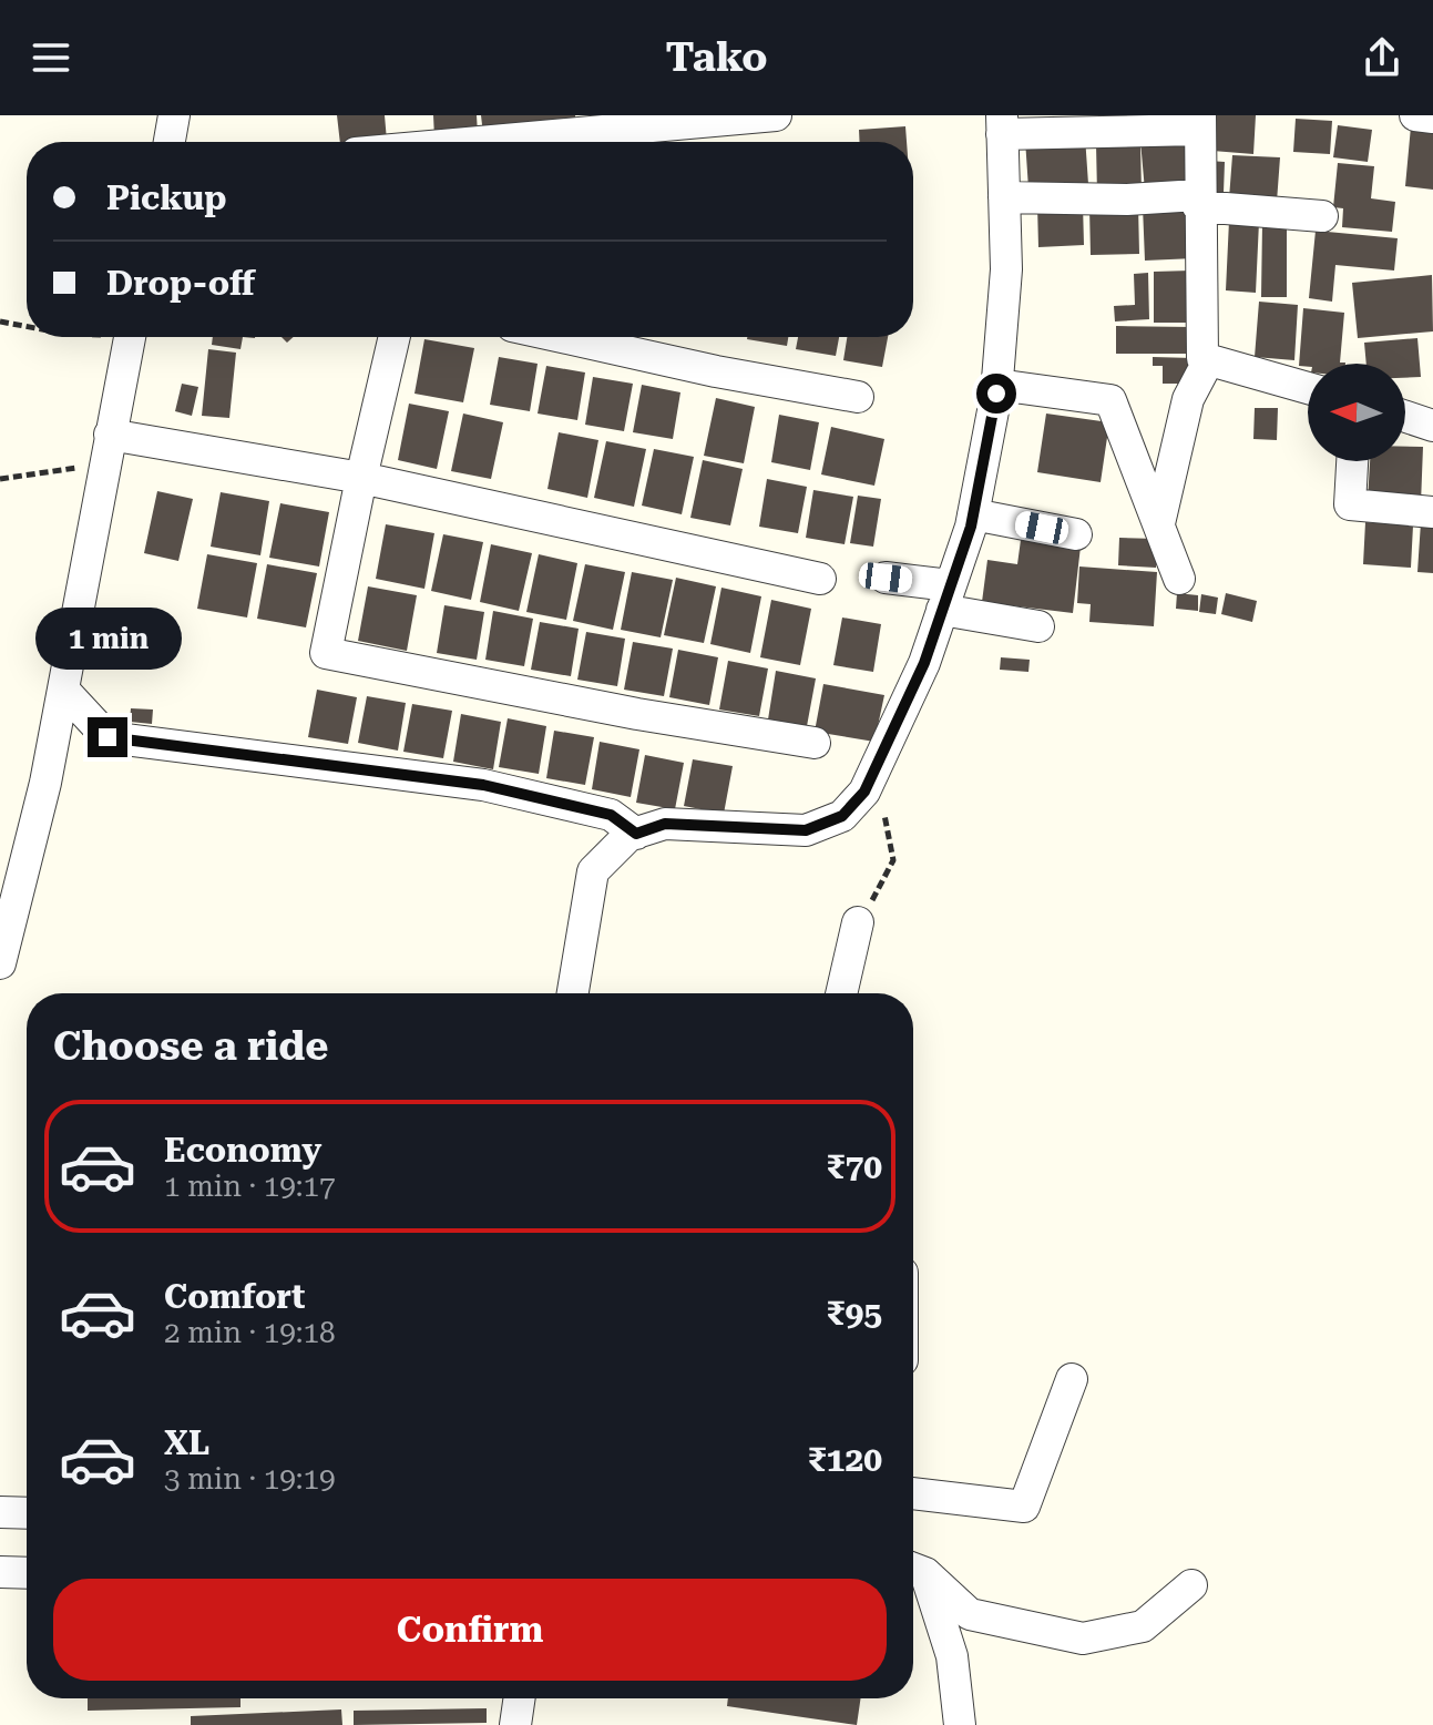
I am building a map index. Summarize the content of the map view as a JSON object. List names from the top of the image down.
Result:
{
  "north": "left",
  "page": {
    "header": "Tako",
    "banner": ["Pickup", "Drop-off"],
    "bubble": "1 min",
    "heading": "Choose a ride",
    "list": [
      {
        "name": "Economy",
        "note": "1 min · 19:17",
        "value": "₹70"
      },
      {
        "name": "Comfort",
        "note": "2 min · 19:18",
        "value": "₹95"
      },
      {
        "name": "XL",
        "note": "3 min · 19:19",
        "value": "₹120"
      }
    ],
    "buttons": "Confirm"
  }
}
